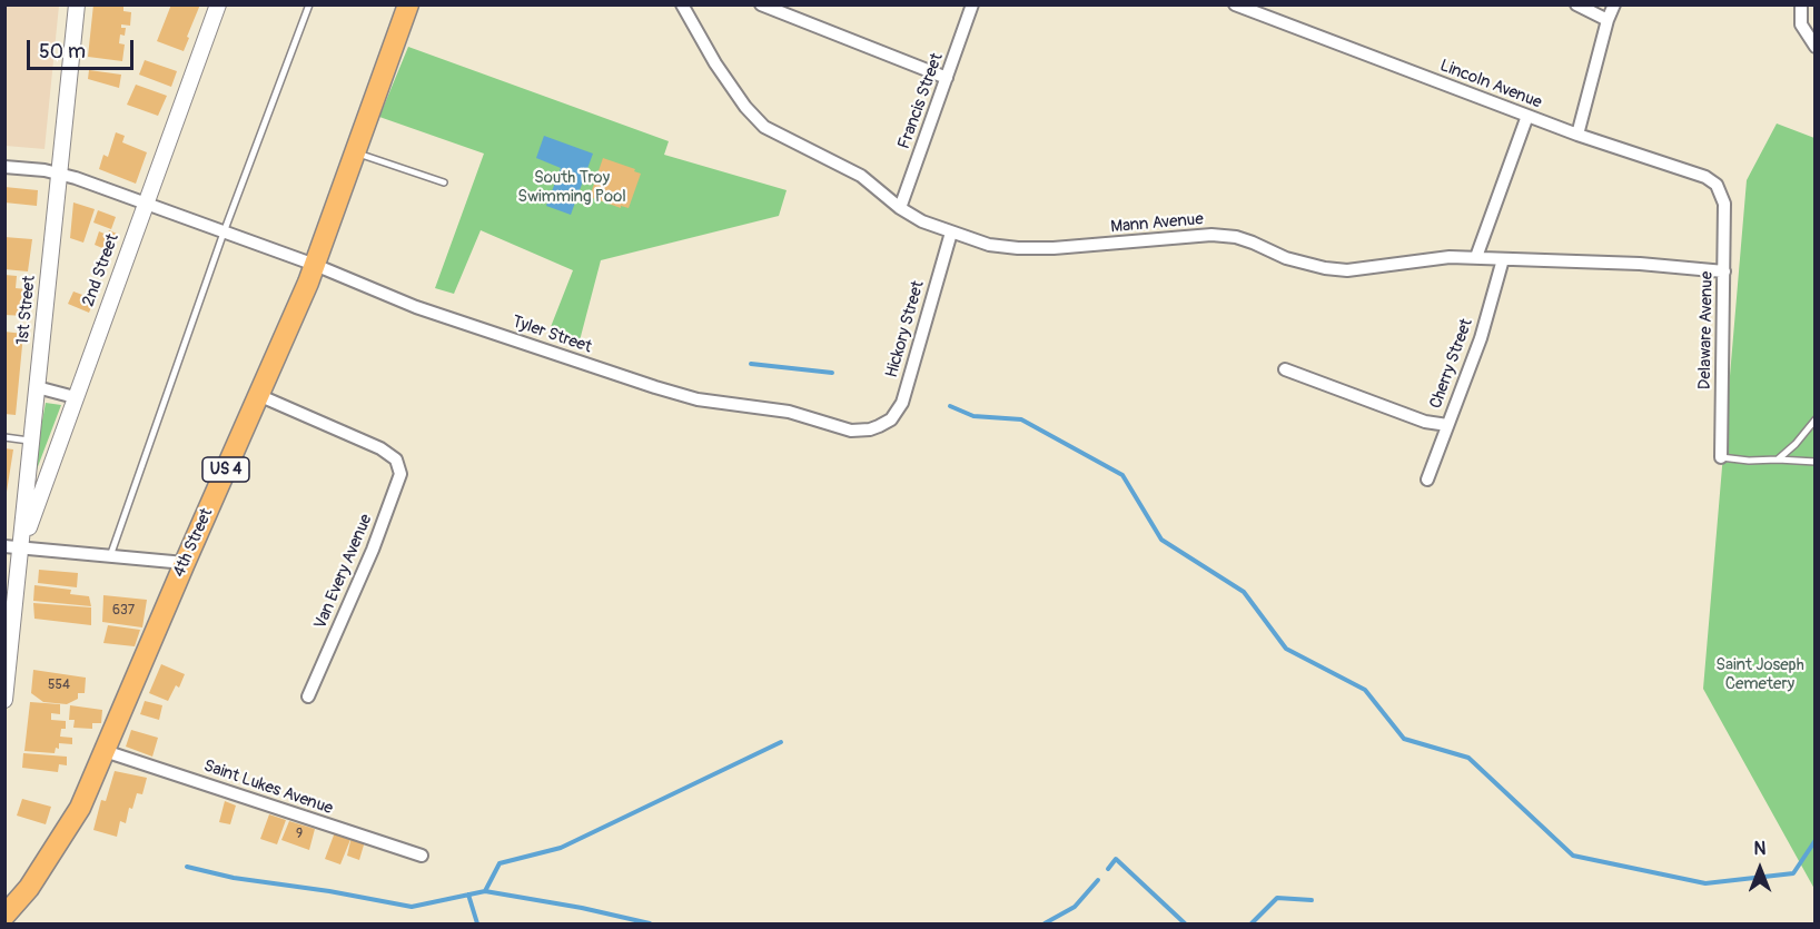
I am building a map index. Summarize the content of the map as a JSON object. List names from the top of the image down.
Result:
{
  "streets": {
    "main road": ["US 4", "4th Street"],
    "street": [
      "Lincoln Avenue",
      "Francis Street",
      "Mann Avenue",
      "2nd Street",
      "1st Street",
      "Hickory Street",
      "Delaware Avenue",
      "Tyler Street",
      "Cherry Street",
      "Van Every Avenue",
      "Saint Lukes Avenue"
    ]
  },
  "crossings": [
    ["Lincoln Avenue", "Delaware Avenue"],
    ["Francis Street", "Mann Avenue"],
    ["Mann Avenue", "Hickory Street"],
    ["Mann Avenue", "Delaware Avenue"],
    ["Mann Avenue", "Cherry Street"],
    ["2nd Street", "1st Street"],
    ["2nd Street", "Tyler Street"],
    ["1st Street", "Tyler Street"],
    ["Hickory Street", "Tyler Street"],
    ["Tyler Street", "4th Street"],
    ["4th Street", "Van Every Avenue"],
    ["4th Street", "Saint Lukes Avenue"]
  ],
  "parks": ["South Troy Swimming Pool", "Saint Joseph Cemetery"],
  "house_numbers": ["637", "554", "9"],
  "scale_bar": "50 m",
  "north": "top"
}
